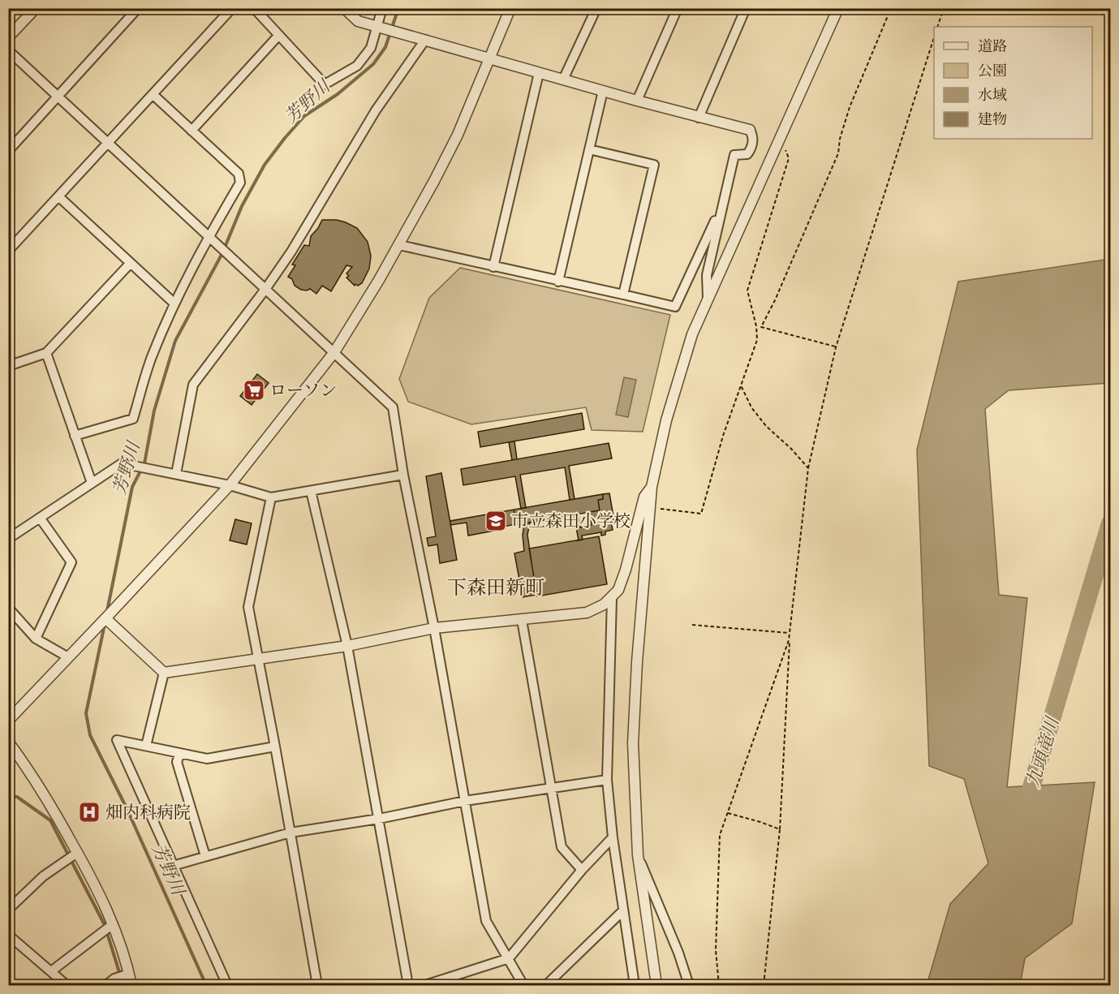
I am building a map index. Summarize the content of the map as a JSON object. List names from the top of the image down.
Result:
{
  "districts": ["下森田新町"],
  "water": ["芳野川", "九頭竜川"],
  "places": {
    "supermarket": ["ローソン"],
    "school or university": ["市立森田小学校"],
    "hospital": ["畑内科病院"]
  },
  "legend": [
    "道路",
    "公園",
    "水域",
    "建物"
  ]
}
